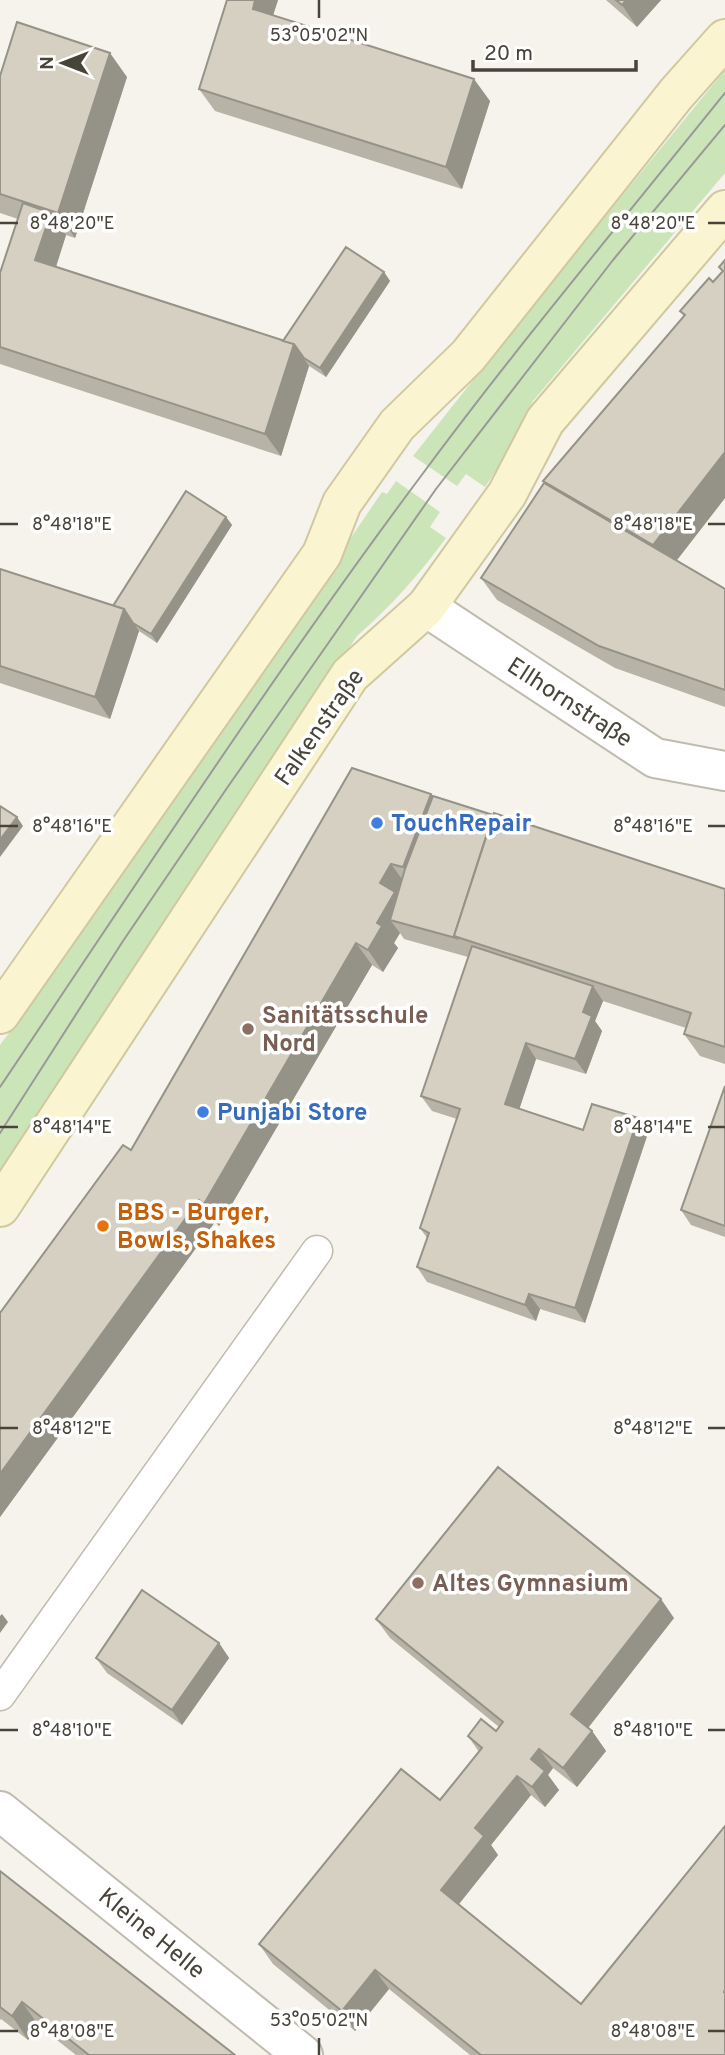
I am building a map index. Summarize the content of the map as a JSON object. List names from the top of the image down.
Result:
{
  "streets": {
    "street": ["Ellhornstraße", "Falkenstraße", "Kleine Helle"]
  },
  "crossings": [
    ["Ellhornstraße", "Falkenstraße"]
  ],
  "places": [
    "TouchRepair",
    "Sanitätsschule Nord",
    "Punjabi Store",
    "BBS - Burger, Bowls, Shakes",
    "Altes Gymnasium"
  ],
  "scale_bar": "20 m",
  "north": "left",
  "coordinates": [
    "53°05'02\"N",
    "8°48'20\"E",
    "8°48'18\"E",
    "8°48'16\"E",
    "8°48'14\"E",
    "8°48'12\"E",
    "8°48'10\"E",
    "8°48'08\"E"
  ]
}
